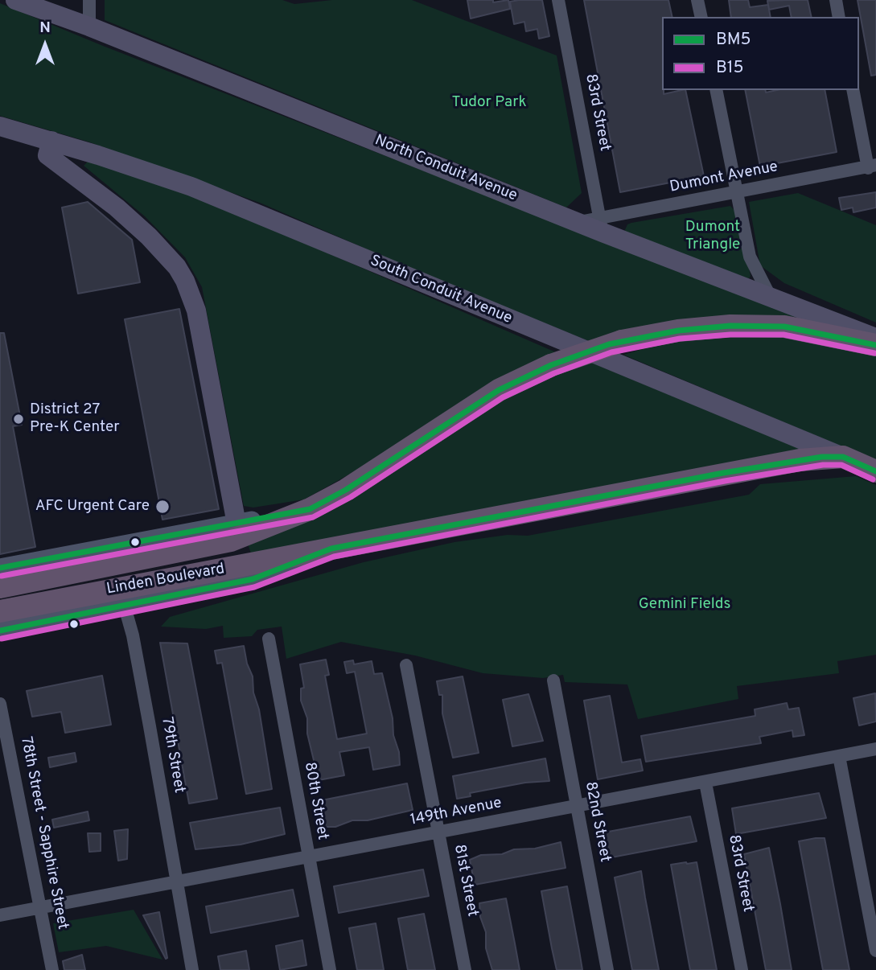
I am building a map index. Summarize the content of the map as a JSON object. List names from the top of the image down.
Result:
{
  "streets": {
    "highway": ["South Conduit Avenue", "Linden Boulevard"],
    "main road": ["North Conduit Avenue"],
    "street": [
      "83rd Street",
      "Dumont Avenue",
      "79th Street",
      "80th Street",
      "149th Avenue",
      "82nd Street",
      "78th Street - Sapphire Street",
      "81st Street"
    ]
  },
  "crossings": [
    ["83rd Street", "North Conduit Avenue"],
    ["83rd Street", "Dumont Avenue"],
    ["83rd Street", "149th Avenue"],
    ["North Conduit Avenue", "Dumont Avenue"],
    ["South Conduit Avenue", "Linden Boulevard"],
    ["Linden Boulevard", "79th Street"],
    ["79th Street", "149th Avenue"],
    ["80th Street", "149th Avenue"],
    ["149th Avenue", "82nd Street"],
    ["149th Avenue", "78th Street - Sapphire Street"],
    ["149th Avenue", "81st Street"]
  ],
  "parks": ["Tudor Park", "Dumont Triangle", "Gemini Fields"],
  "places": ["District 27 Pre-K Center", "AFC Urgent Care"],
  "lines": ["transit line BM5", "transit line B15"],
  "legend": ["BM5", "B15"],
  "north": "top"
}
